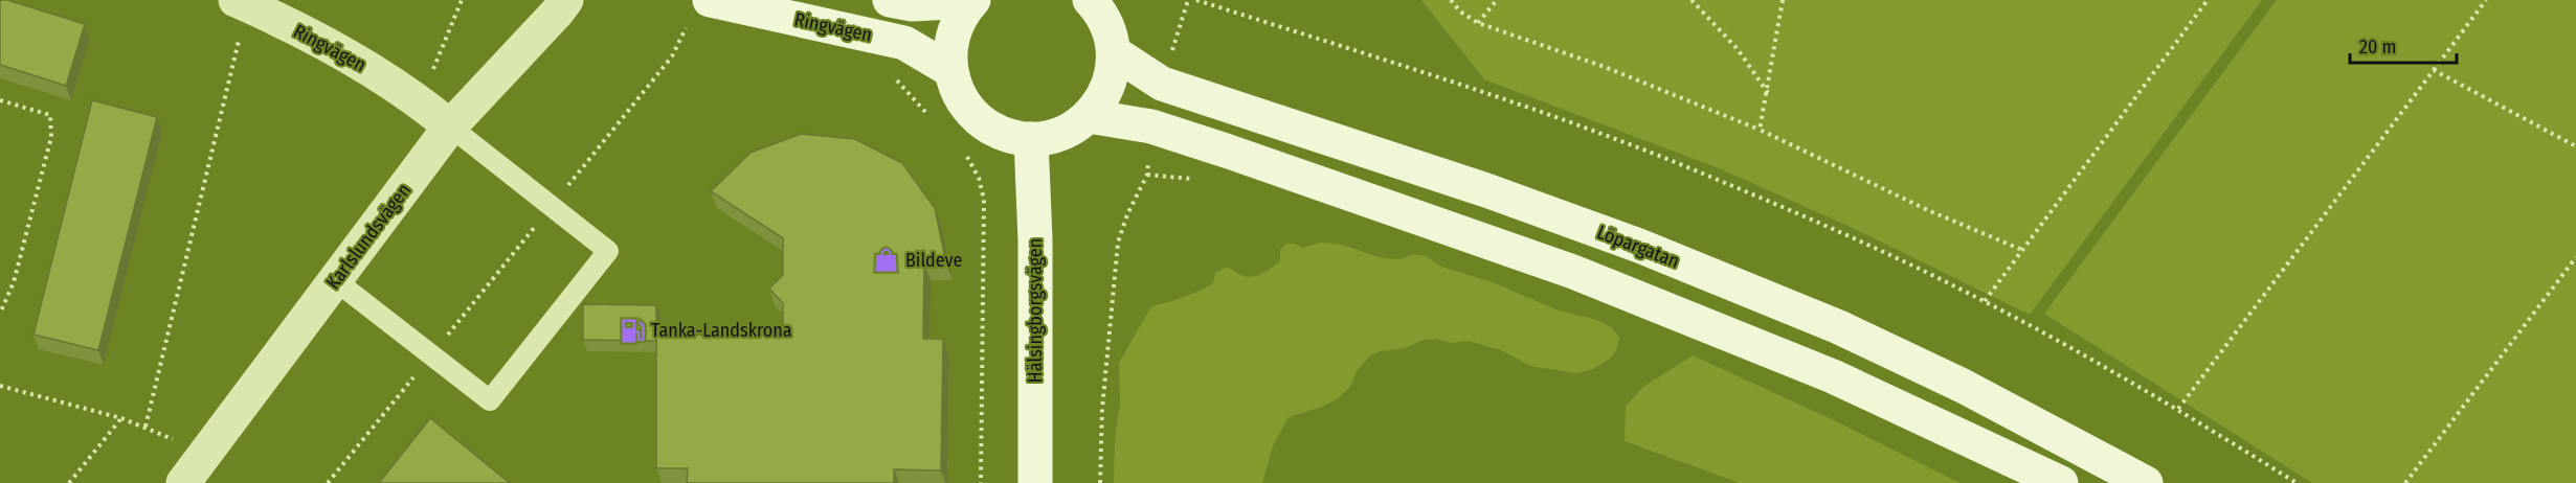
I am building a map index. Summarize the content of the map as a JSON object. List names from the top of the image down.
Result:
{
  "streets": {
    "street": [
      "Ringvägen",
      "Karlslundsvägen",
      "Löpargatan",
      "Hälsingborgsvägen"
    ]
  },
  "crossings": [
    ["Ringvägen", "Karlslundsvägen"]
  ],
  "places": {
    "shop": ["Bildeve"],
    "fuel station": ["Tanka-Landskrona"]
  },
  "scale_bar": "20 m"
}
